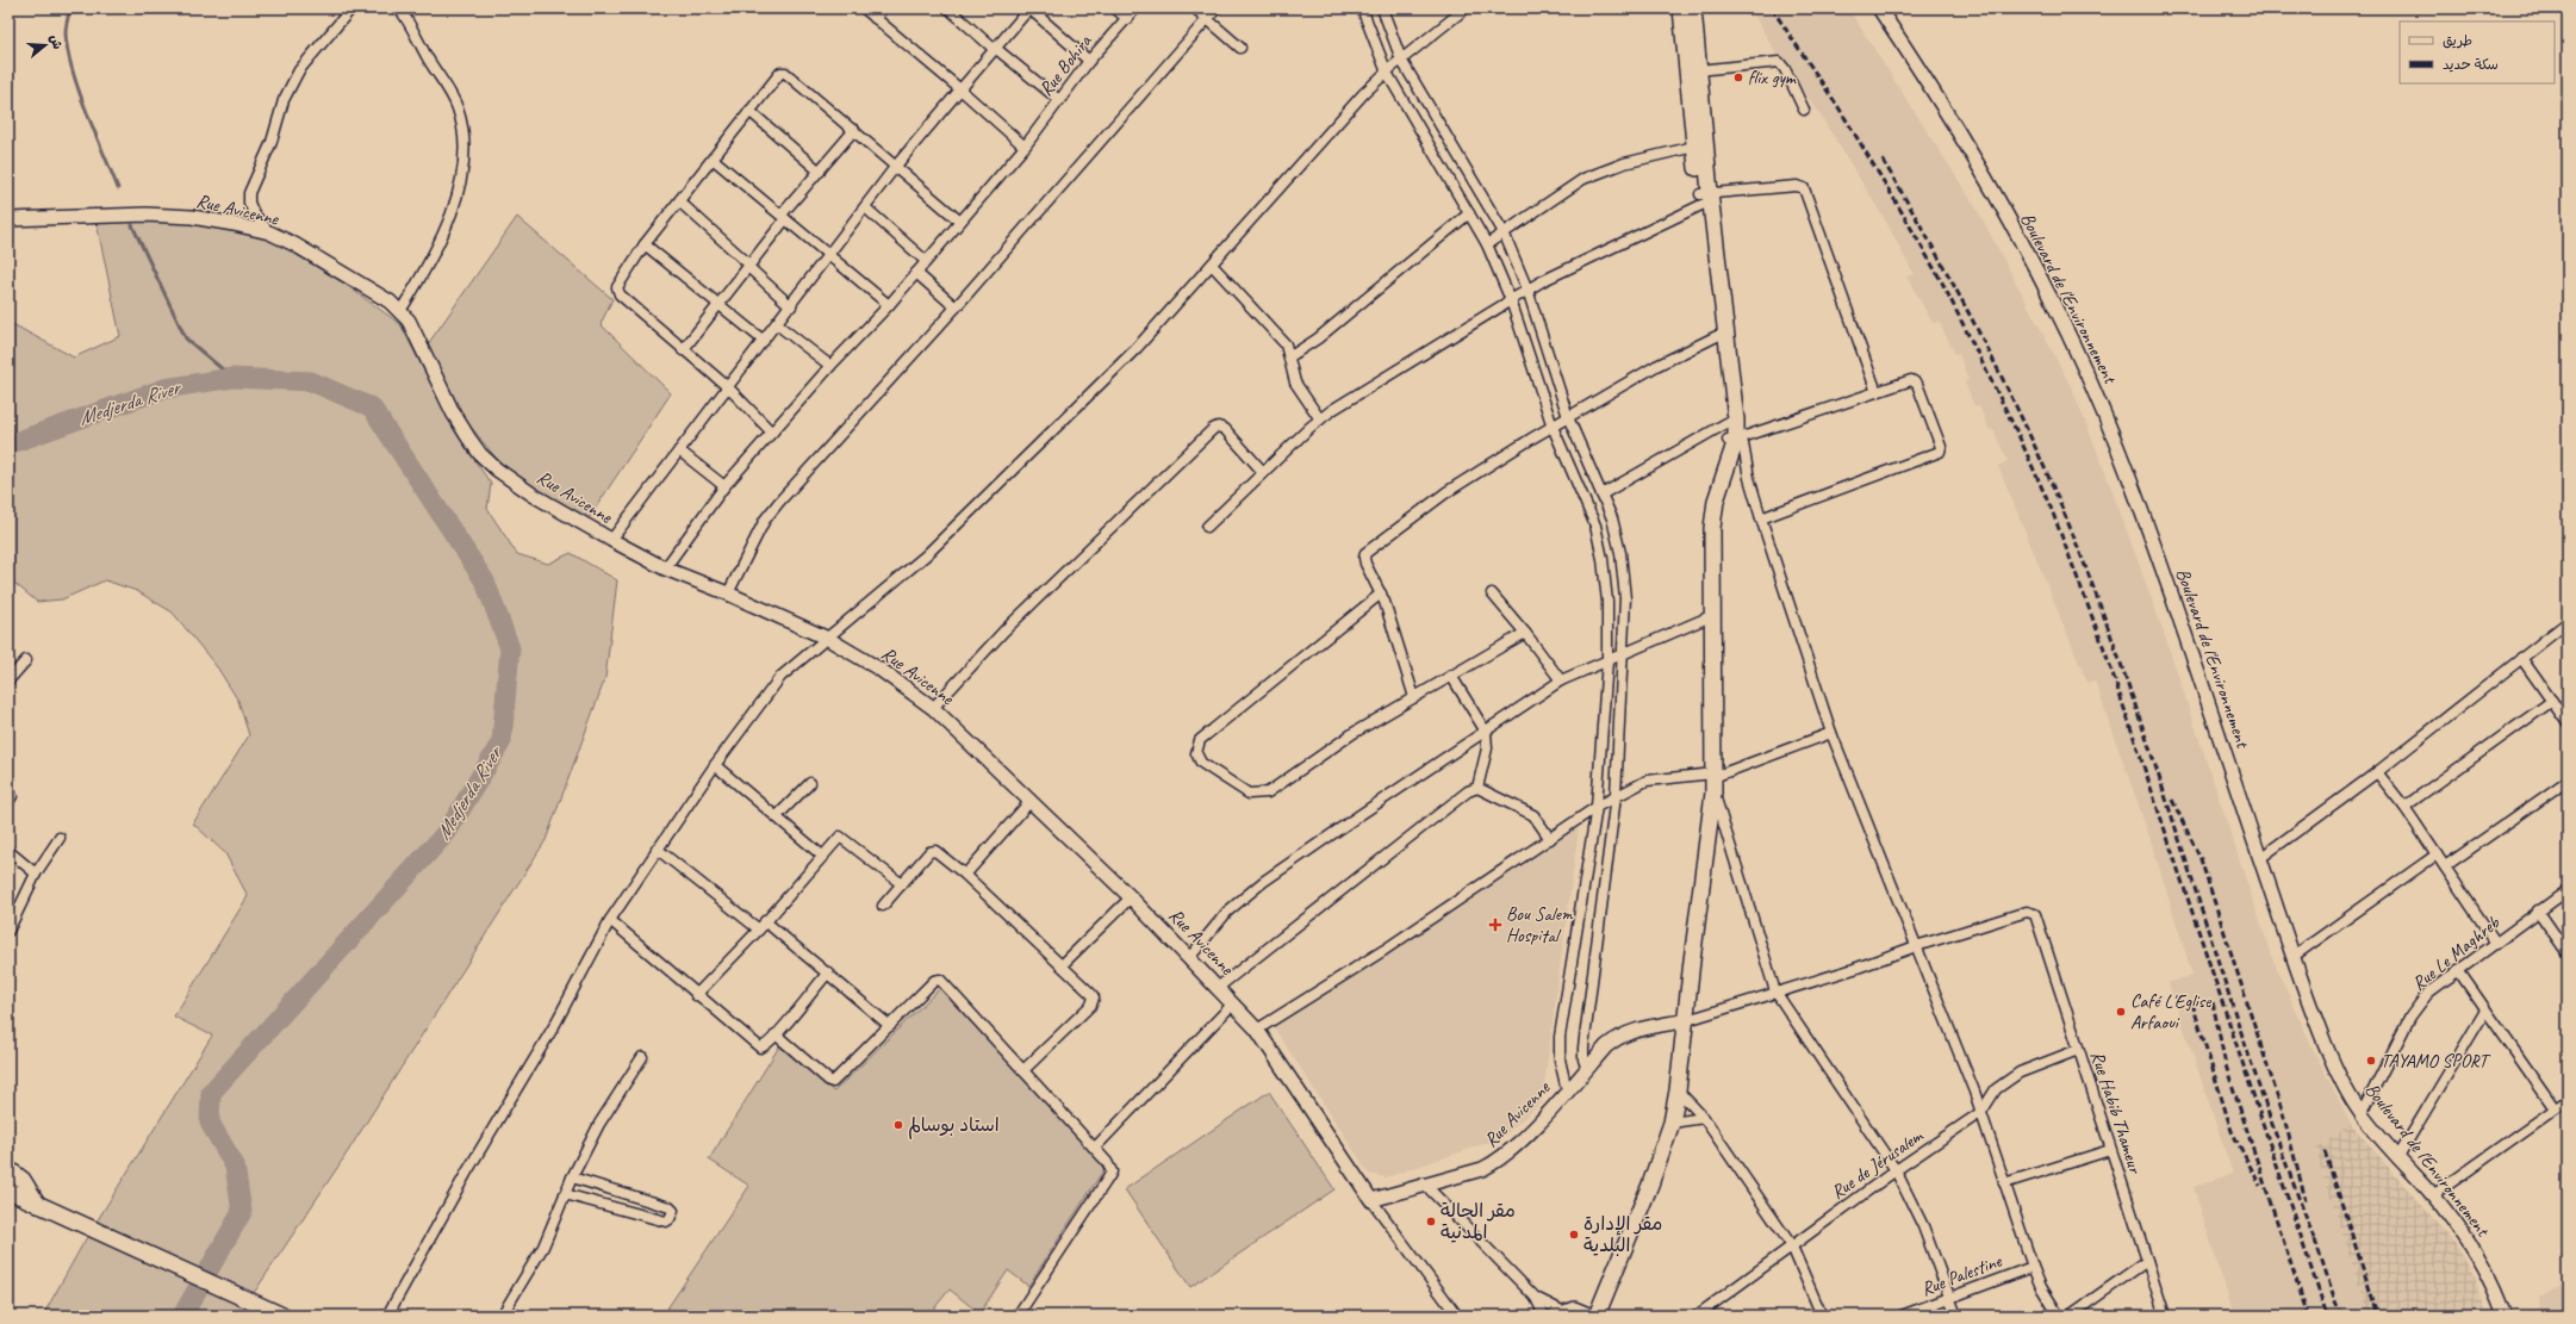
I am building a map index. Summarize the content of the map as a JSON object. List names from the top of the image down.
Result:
{
  "streets": {
    "street": [
      "Rue Bohira",
      "Rue Avicenne",
      "Boulevard de l'Environnement",
      "Rue Le Maghreb",
      "Rue Habib Thameur",
      "Rue de Jérusalem",
      "Rue Palestine"
    ]
  },
  "crossings": [
    ["Rue Bohira", "Rue Avicenne"],
    ["Boulevard de l'Environnement", "Rue Le Maghreb"],
    ["Rue Habib Thameur", "Rue de Jérusalem"]
  ],
  "water": ["Medjerda River"],
  "places": {
    "other": [
      "flix gym",
      "Café L'Eglise Arfaoui",
      "TAYAMO SPORT",
      "استاد بوسالم",
      "مقر الحالة المدنية",
      "مقر الإدارة البلدية"
    ],
    "health": ["Bou Salem Hospital"]
  },
  "legend": ["طريق", "سكة حديد"],
  "north": "right"
}
